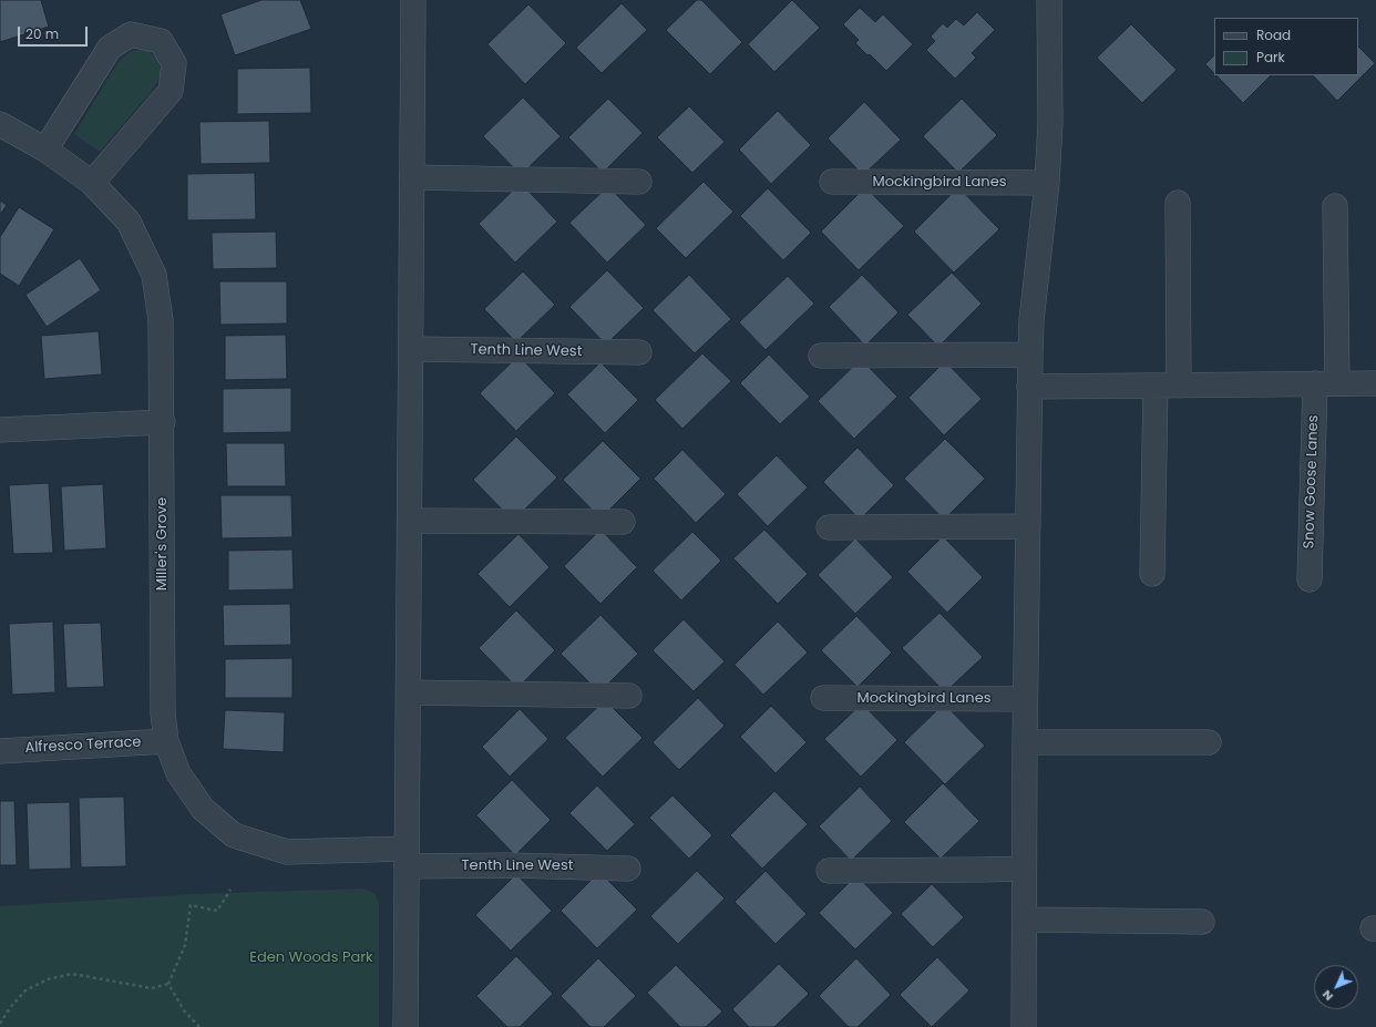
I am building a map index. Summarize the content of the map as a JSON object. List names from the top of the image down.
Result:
{
  "streets": {
    "street": [
      "Mockingbird Lanes",
      "Tenth Line West",
      "Snow Goose Lanes",
      "Miller's Grove",
      "Alfresco Terrace"
    ]
  },
  "crossings": [
    ["Tenth Line West", "Miller's Grove"],
    ["Miller's Grove", "Alfresco Terrace"]
  ],
  "parks": ["Eden Woods Park"],
  "legend": ["Road", "Park"],
  "scale_bar": "20 m",
  "north": "bottom left"
}
